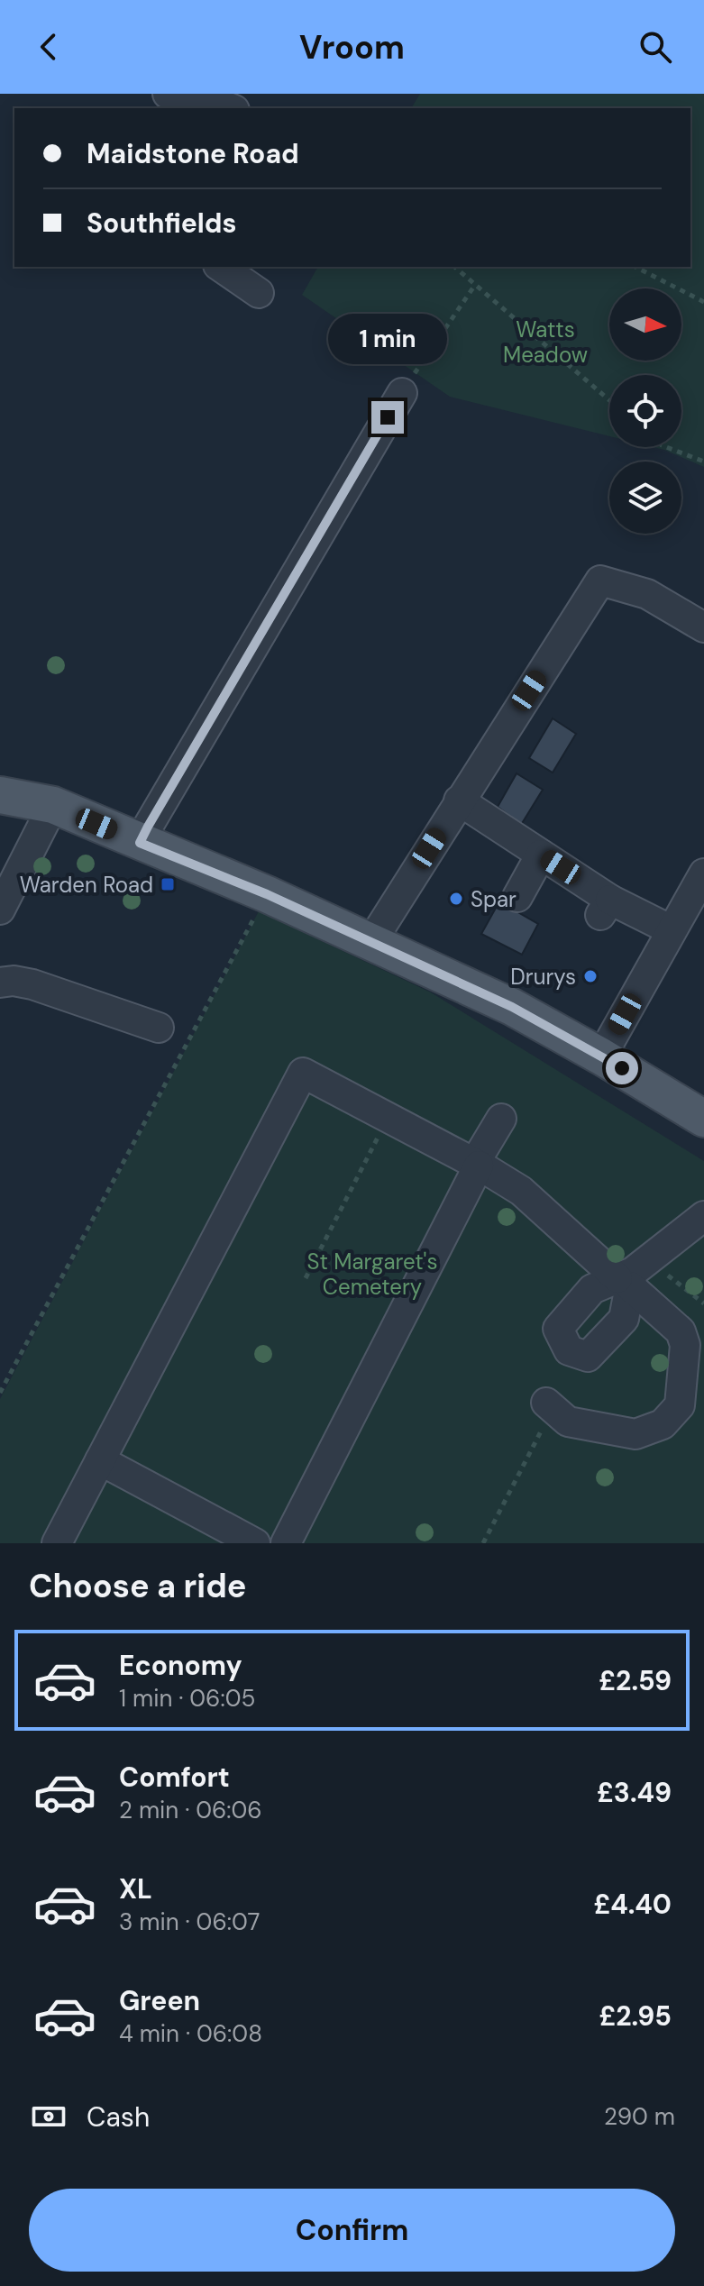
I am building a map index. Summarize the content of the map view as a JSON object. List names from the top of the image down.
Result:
{
  "parks": ["Watts Meadow", "St Margaret's Cemetery"],
  "places": {
    "transit": ["Warden Road"],
    "other": ["Spar", "Drurys"]
  },
  "north": "right",
  "page": {
    "header": "Vroom",
    "banner": ["Maidstone Road", "Southfields"],
    "bubble": "1 min",
    "heading": "Choose a ride",
    "list": [
      {
        "name": "Economy",
        "note": "1 min · 06:05",
        "value": "£2.59"
      },
      {
        "name": "Comfort",
        "note": "2 min · 06:06",
        "value": "£3.49"
      },
      {
        "name": "XL",
        "note": "3 min · 06:07",
        "value": "£4.40"
      },
      {
        "name": "Green",
        "note": "4 min · 06:08",
        "value": "£2.95"
      }
    ],
    "pay": ["Cash", "290 m"],
    "buttons": "Confirm"
  }
}
